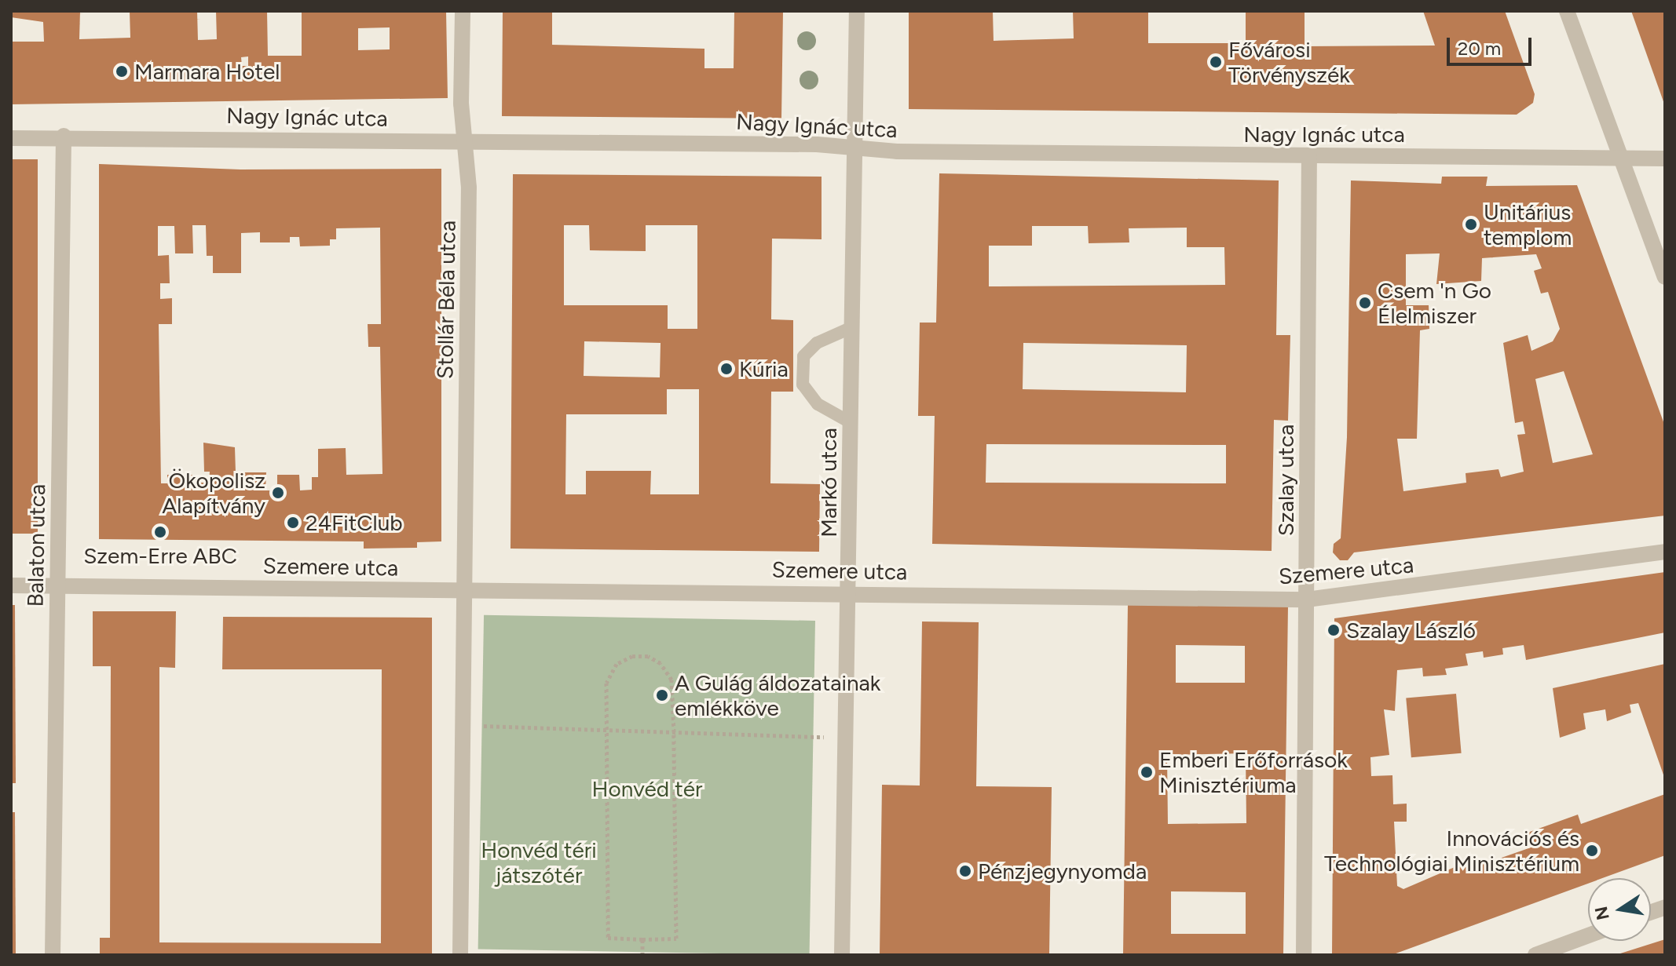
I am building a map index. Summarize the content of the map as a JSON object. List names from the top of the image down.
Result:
{
  "streets": {
    "street": [
      "Nagy Ignác utca",
      "Stollár Béla utca",
      "Szalay utca",
      "Markó utca",
      "Balaton utca",
      "Szemere utca"
    ]
  },
  "crossings": [
    ["Nagy Ignác utca", "Stollár Béla utca"],
    ["Nagy Ignác utca", "Szalay utca"],
    ["Nagy Ignác utca", "Markó utca"],
    ["Nagy Ignác utca", "Balaton utca"],
    ["Stollár Béla utca", "Szemere utca"],
    ["Szalay utca", "Szemere utca"],
    ["Markó utca", "Szemere utca"],
    ["Balaton utca", "Szemere utca"]
  ],
  "parks": ["Honvéd tér", "Honvéd téri játszótér"],
  "places": [
    "Fővárosi Törvényszék",
    "Marmara Hotel",
    "Unitárius templom",
    "Csem 'n Go Élelmiszer",
    "Kúria",
    "Ökopolisz Alapítvány",
    "24FitClub",
    "Szem-Erre ABC",
    "Szalay László",
    "A Gulág áldozatainak emlékköve",
    "Emberi Erőforrások Minisztériuma",
    "Innovációs és Technológiai Minisztérium",
    "Pénzjegynyomda"
  ],
  "scale_bar": "20 m",
  "north": "left"
}
